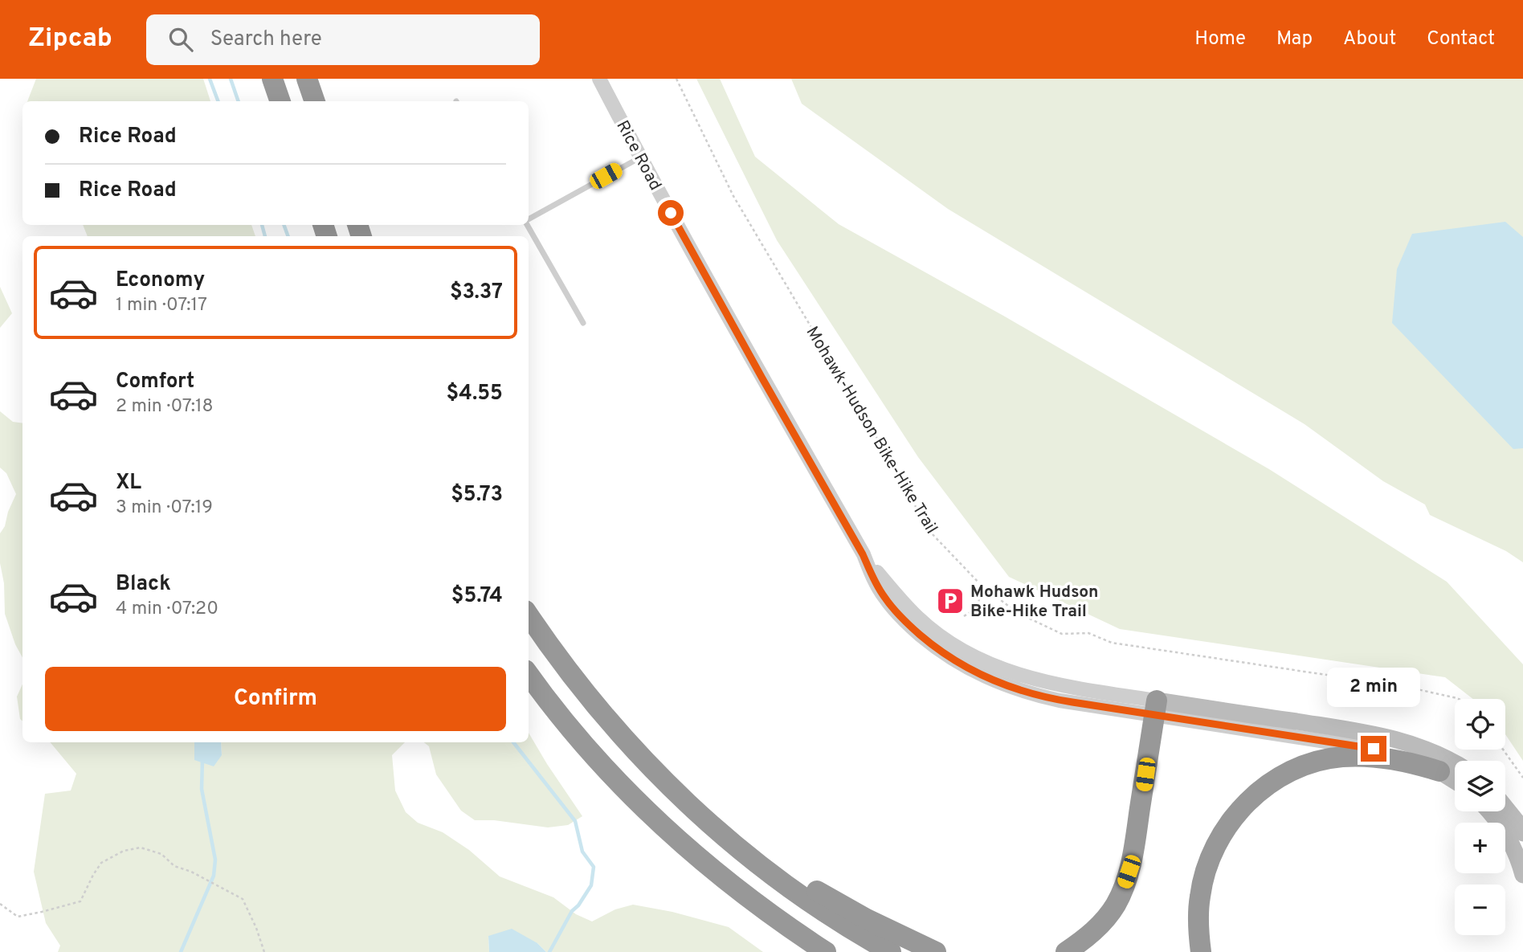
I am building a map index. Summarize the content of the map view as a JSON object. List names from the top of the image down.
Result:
{
  "streets": {
    "main road": ["Rice Road"],
    "path": ["Mohawk-Hudson Bike-Hike Trail"]
  },
  "places": {
    "parking": ["Mohawk Hudson Bike-Hike Trail"]
  },
  "page": {
    "header": "Zipcab",
    "search": "Search here",
    "nav": [
      "Home",
      "Map",
      "About",
      "Contact"
    ],
    "banner": ["Rice Road", "Rice Road"],
    "list": [
      {
        "name": "Economy",
        "note": "1 min · 07:17",
        "value": "$3.37"
      },
      {
        "name": "Comfort",
        "note": "2 min · 07:18",
        "value": "$4.55"
      },
      {
        "name": "XL",
        "note": "3 min · 07:19",
        "value": "$5.73"
      },
      {
        "name": "Black",
        "note": "4 min · 07:20",
        "value": "$5.74"
      }
    ],
    "buttons": "Confirm",
    "bubble": "2 min",
    "map_buttons": ["+", "−"]
  }
}
